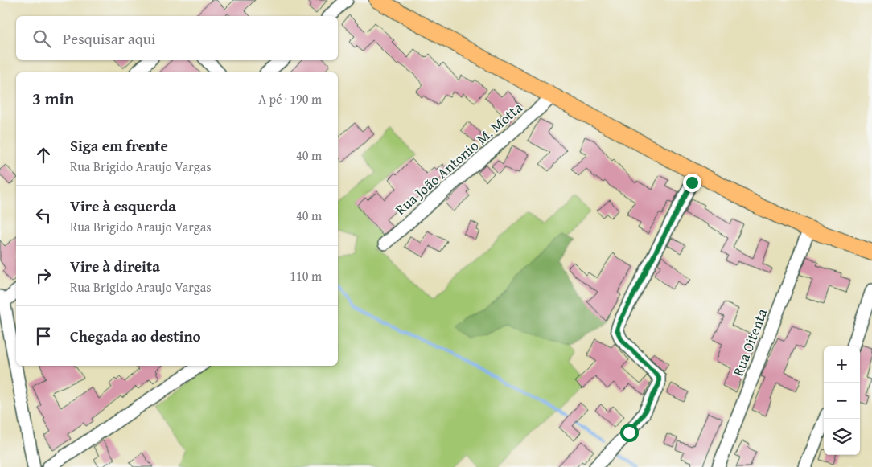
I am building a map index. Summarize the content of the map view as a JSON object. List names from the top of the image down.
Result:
{
  "streets": {
    "street": ["Rua João Antonio M. Motta", "Rua Oitenta"]
  },
  "page": {
    "search": "Pesquisar aqui",
    "heading": ["3 min", "A pé · 190 m"],
    "list": [
      ["Siga em frente", "Rua Brigido Araujo Vargas", "40 m"],
      ["Vire à esquerda", "Rua Brigido Araujo Vargas", "40 m"],
      ["Vire à direita", "Rua Brigido Araujo Vargas", "110 m"],
      "Chegada ao destino"
    ],
    "map_buttons": ["+", "−"]
  }
}
